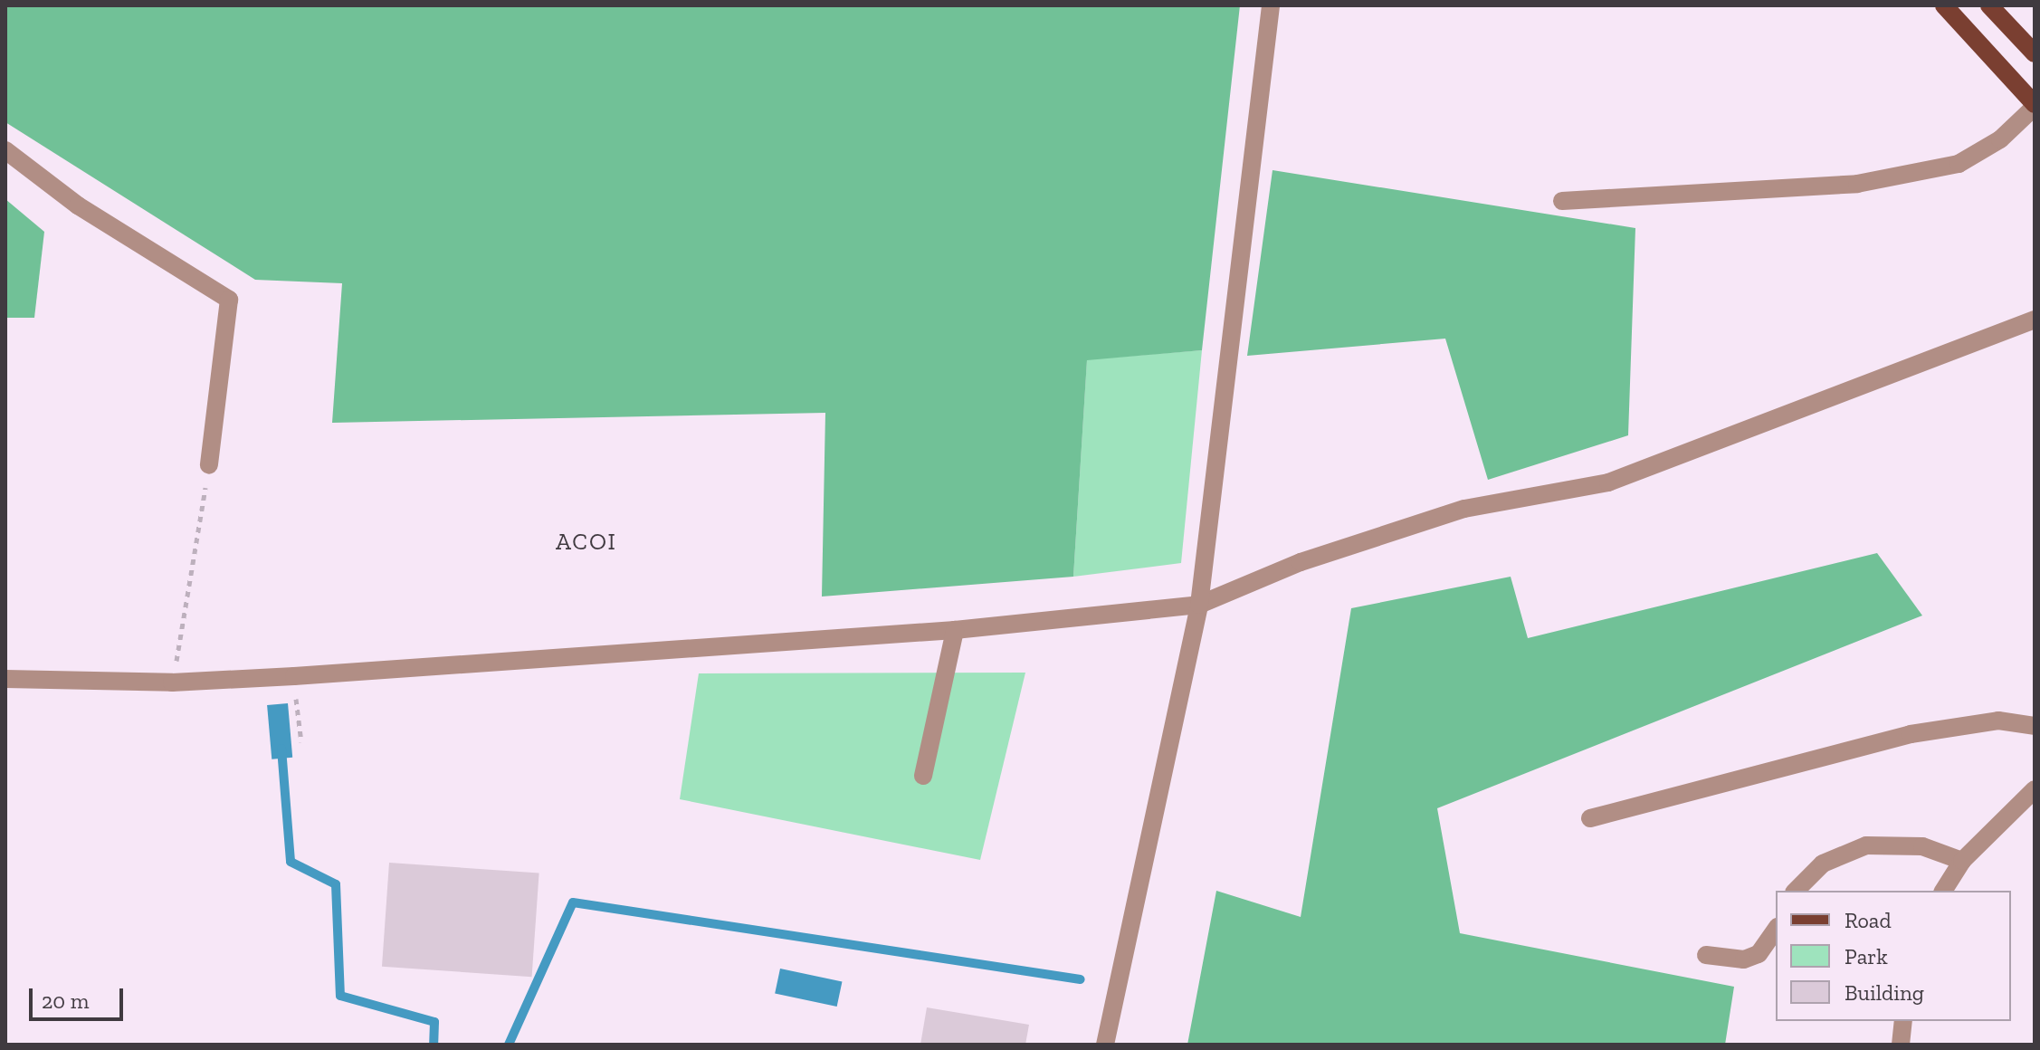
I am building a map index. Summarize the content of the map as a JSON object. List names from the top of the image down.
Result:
{
  "districts": ["ACOI"],
  "legend": ["Road", "Park", "Building"],
  "scale_bar": "20 m"
}
